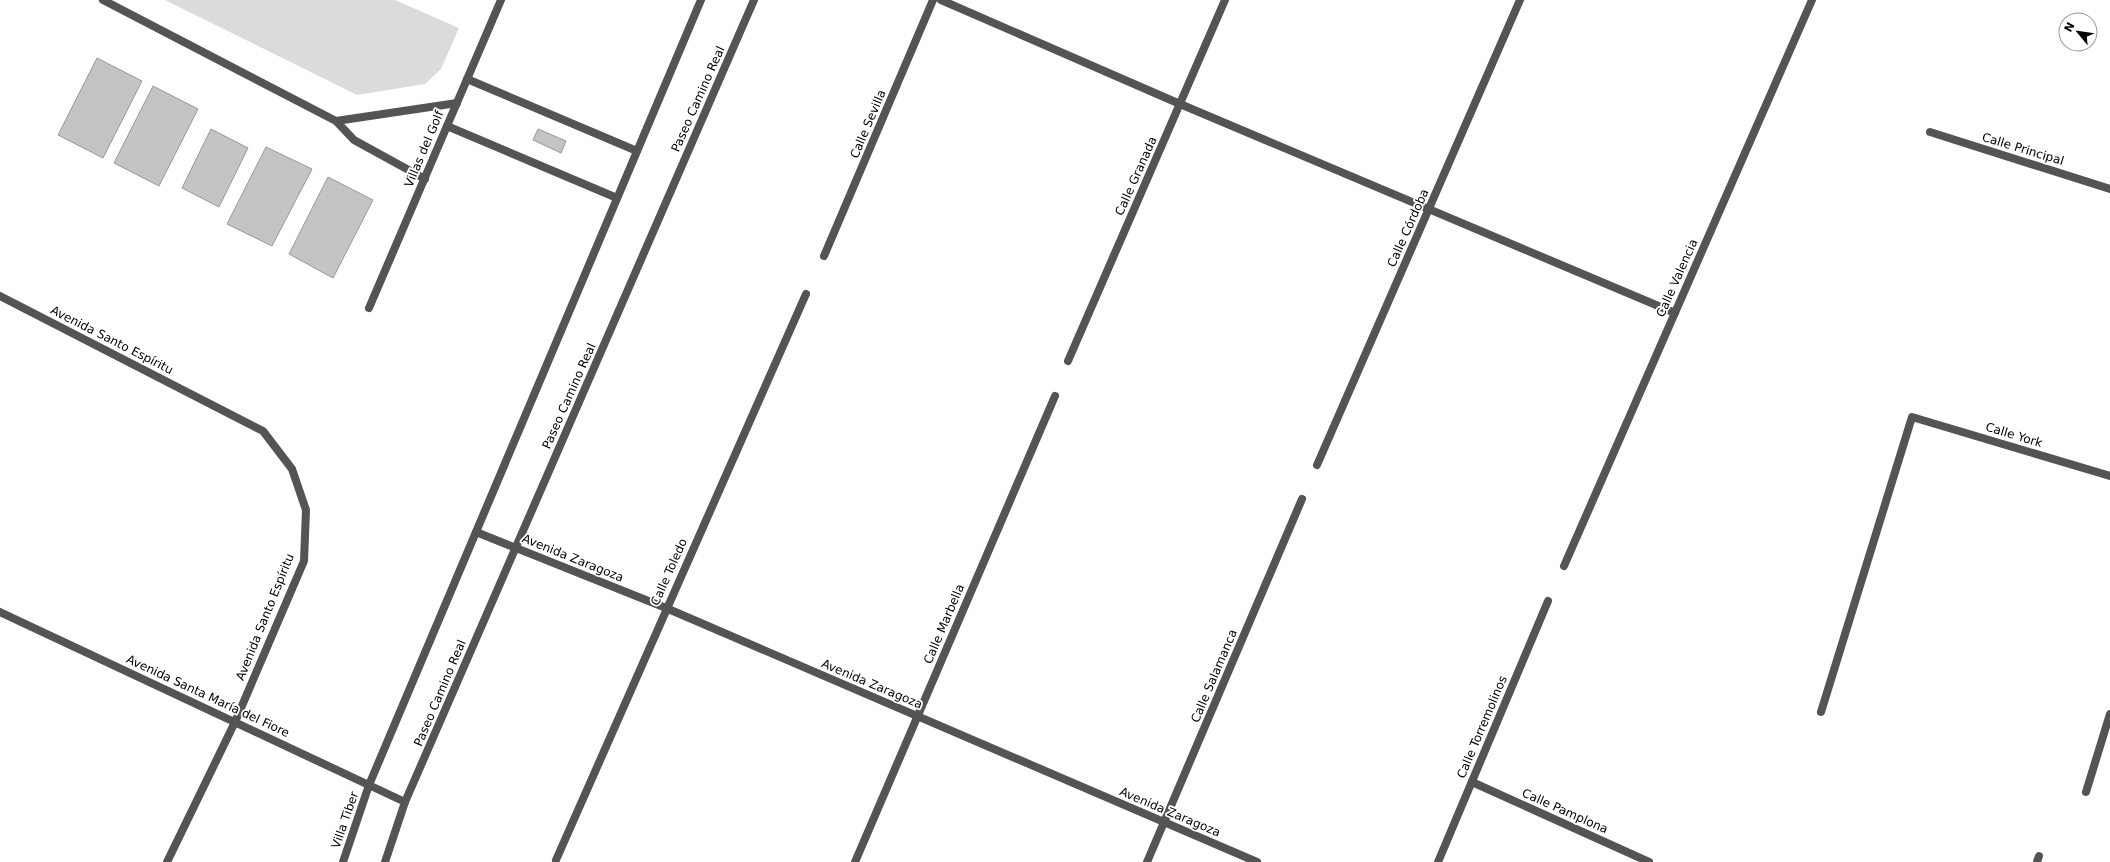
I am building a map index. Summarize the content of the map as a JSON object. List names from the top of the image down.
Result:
{
  "streets": {
    "street": [
      "Paseo Camino Real",
      "Calle Sevilla",
      "Villas del Golf",
      "Calle Principal",
      "Calle Granada",
      "Calle Córdoba",
      "Calle Valencia",
      "Avenida Santo Espíritu",
      "Calle York",
      "Avenida Zaragoza",
      "Calle Toledo",
      "Calle Marbella",
      "Calle Salamanca",
      "Avenida Santa María del Fiore",
      "Calle Torremolinos",
      "Calle Pamplona",
      "Villa Tiber"
    ]
  },
  "crossings": [
    ["Paseo Camino Real", "Avenida Zaragoza"],
    ["Paseo Camino Real", "Avenida Santa María del Fiore"],
    ["Avenida Santo Espíritu", "Avenida Santa María del Fiore"],
    ["Avenida Zaragoza", "Calle Toledo"],
    ["Avenida Zaragoza", "Calle Marbella"],
    ["Avenida Zaragoza", "Calle Salamanca"],
    ["Avenida Santa María del Fiore", "Villa Tiber"],
    ["Calle Torremolinos", "Calle Pamplona"]
  ],
  "north": "top left"
}
